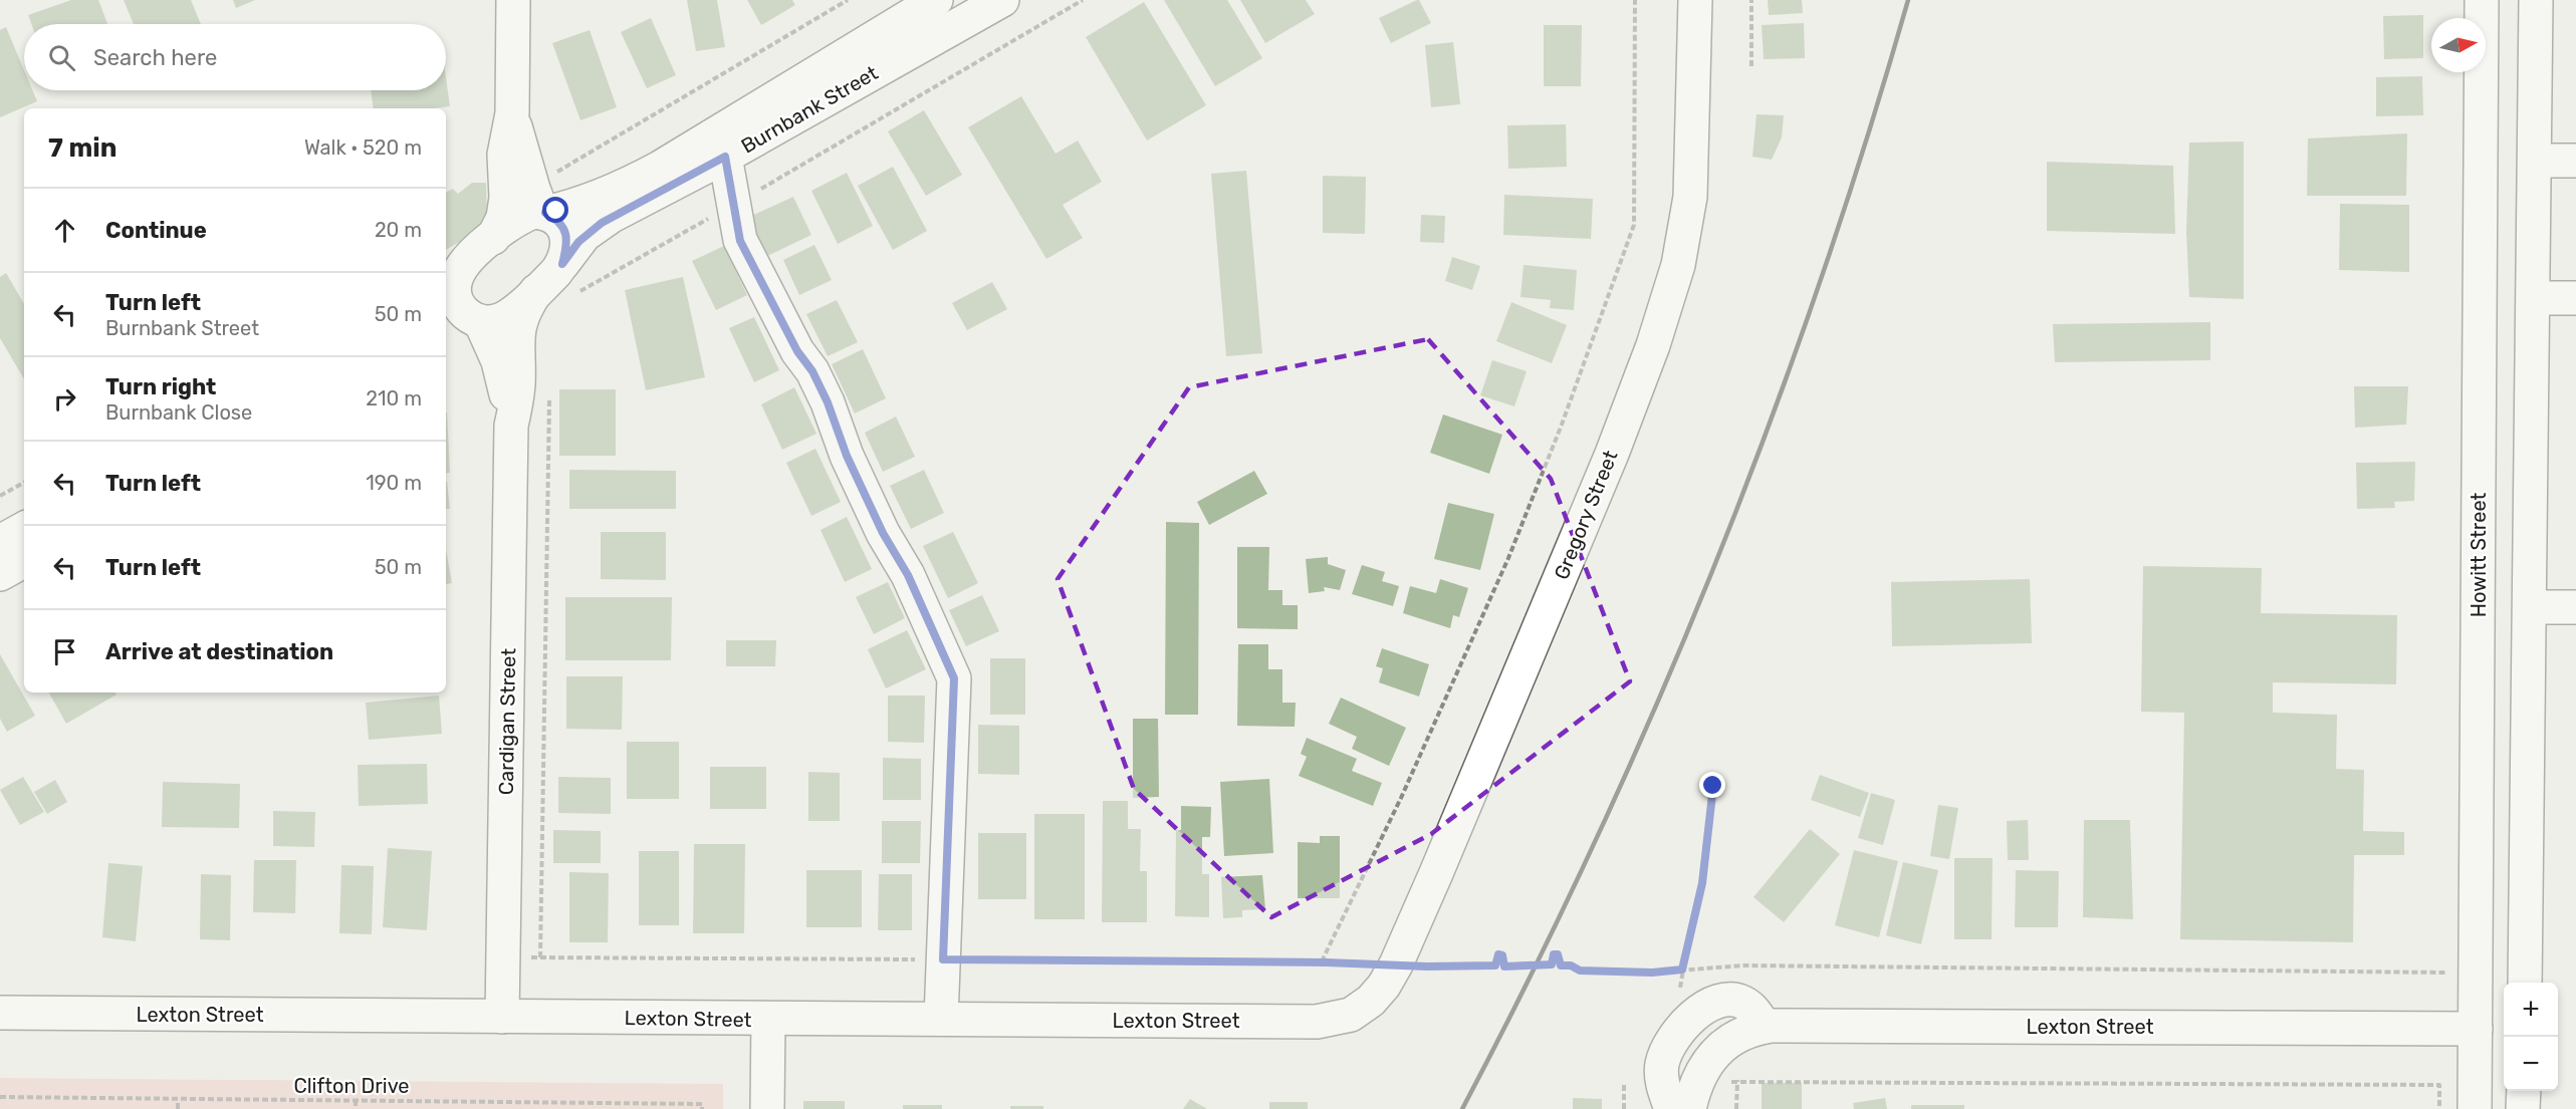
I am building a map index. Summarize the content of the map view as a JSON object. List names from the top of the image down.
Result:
{
  "streets": {
    "street": [
      "Burnbank Street",
      "Gregory Street",
      "Howitt Street",
      "Cardigan Street",
      "Lexton Street"
    ],
    "path": ["Clifton Drive"]
  },
  "crossings": [
    ["Burnbank Street", "Cardigan Street"],
    ["Gregory Street", "Lexton Street"],
    ["Howitt Street", "Lexton Street"],
    ["Cardigan Street", "Lexton Street"]
  ],
  "north": "right",
  "page": {
    "search": "Search here",
    "heading": ["7 min", "Walk · 520 m"],
    "list": [
      ["Continue", "20 m"],
      ["Turn left", "Burnbank Street", "50 m"],
      ["Turn right", "Burnbank Close", "210 m"],
      ["Turn left", "190 m"],
      ["Turn left", "50 m"],
      "Arrive at destination"
    ],
    "map_buttons": ["+", "−"]
  }
}
